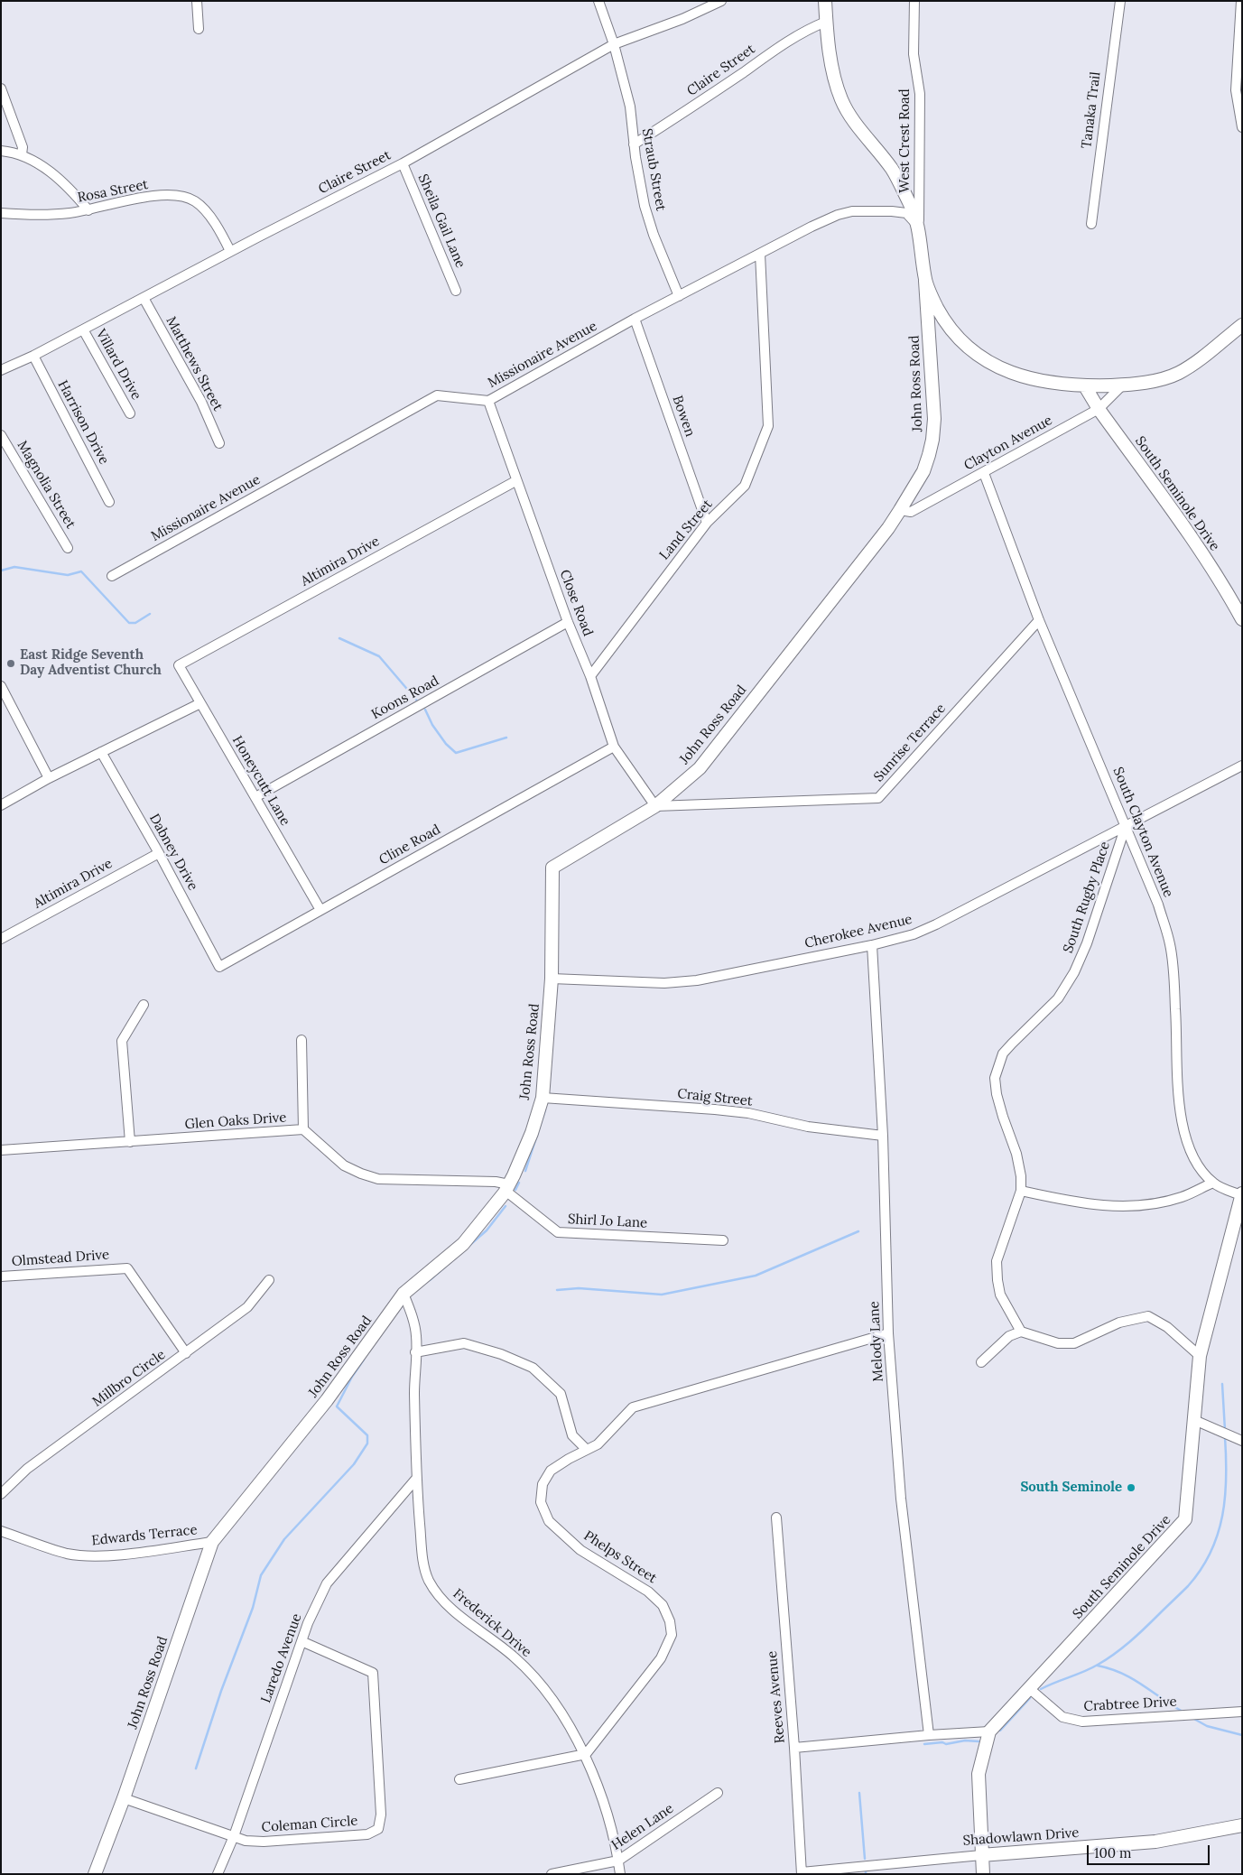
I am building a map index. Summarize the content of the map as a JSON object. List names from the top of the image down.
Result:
{
  "streets": {
    "street": [
      "Claire Street",
      "Tanaka Trail",
      "West Crest Road",
      "Straub Street",
      "Rosa Street",
      "Sheila Gail Lane",
      "Missionaire Avenue",
      "Matthews Street",
      "Villard Drive",
      "John Ross Road",
      "Bowen",
      "Harrison Drive",
      "Clayton Avenue",
      "Magnolia Street",
      "South Seminole Drive",
      "Land Street",
      "Altimira Drive",
      "Close Road",
      "Koons Road",
      "Sunrise Terrace",
      "Honeycutt Lane",
      "South Clayton Avenue",
      "Cline Road",
      "Dabney Drive",
      "South Rugby Place",
      "Cherokee Avenue",
      "Craig Street",
      "Glen Oaks Drive",
      "Shirl Jo Lane",
      "Olmstead Drive",
      "Melody Lane",
      "Millbro Circle",
      "Edwards Terrace",
      "Phelps Street",
      "Frederick Drive",
      "Laredo Avenue",
      "Reeves Avenue",
      "Crabtree Drive",
      "Coleman Circle",
      "Helen Lane",
      "Shadowlawn Drive"
    ]
  },
  "crossings": [
    ["Claire Street", "Straub Street"],
    ["Claire Street", "Rosa Street"],
    ["Claire Street", "Sheila Gail Lane"],
    ["Claire Street", "Matthews Street"],
    ["Claire Street", "Villard Drive"],
    ["Claire Street", "Harrison Drive"],
    ["West Crest Road", "Missionaire Avenue"],
    ["Straub Street", "Missionaire Avenue"],
    ["Missionaire Avenue", "Bowen"],
    ["Missionaire Avenue", "Land Street"],
    ["Missionaire Avenue", "Close Road"],
    ["John Ross Road", "Clayton Avenue"],
    ["John Ross Road", "Close Road"],
    ["John Ross Road", "Sunrise Terrace"],
    ["John Ross Road", "Cherokee Avenue"],
    ["John Ross Road", "Craig Street"],
    ["John Ross Road", "Glen Oaks Drive"],
    ["John Ross Road", "Shirl Jo Lane"],
    ["John Ross Road", "Edwards Terrace"],
    ["John Ross Road", "Frederick Drive"],
    ["John Ross Road", "Coleman Circle"],
    ["Bowen", "Land Street"],
    ["Clayton Avenue", "South Seminole Drive"],
    ["Clayton Avenue", "South Clayton Avenue"],
    ["South Seminole Drive", "South Clayton Avenue"],
    ["South Seminole Drive", "Crabtree Drive"],
    ["South Seminole Drive", "Shadowlawn Drive"],
    ["Land Street", "Close Road"],
    ["Altimira Drive", "Close Road"],
    ["Altimira Drive", "Honeycutt Lane"],
    ["Altimira Drive", "Dabney Drive"],
    ["Close Road", "Koons Road"],
    ["Close Road", "Sunrise Terrace"],
    ["Close Road", "Cline Road"],
    ["Koons Road", "Honeycutt Lane"],
    ["Sunrise Terrace", "South Clayton Avenue"],
    ["Honeycutt Lane", "Cline Road"],
    ["South Clayton Avenue", "South Rugby Place"],
    ["South Clayton Avenue", "Cherokee Avenue"],
    ["Cline Road", "Dabney Drive"],
    ["South Rugby Place", "Cherokee Avenue"],
    ["Cherokee Avenue", "Melody Lane"],
    ["Craig Street", "Melody Lane"],
    ["Glen Oaks Drive", "Shirl Jo Lane"],
    ["Olmstead Drive", "Millbro Circle"],
    ["Melody Lane", "Phelps Street"],
    ["Phelps Street", "Frederick Drive"],
    ["Frederick Drive", "Laredo Avenue"],
    ["Frederick Drive", "Helen Lane"],
    ["Laredo Avenue", "Coleman Circle"],
    ["Reeves Avenue", "Shadowlawn Drive"]
  ],
  "places": ["East Ridge Seventh Day Adventist Church", "South Seminole"],
  "scale_bar": "100 m"
}
